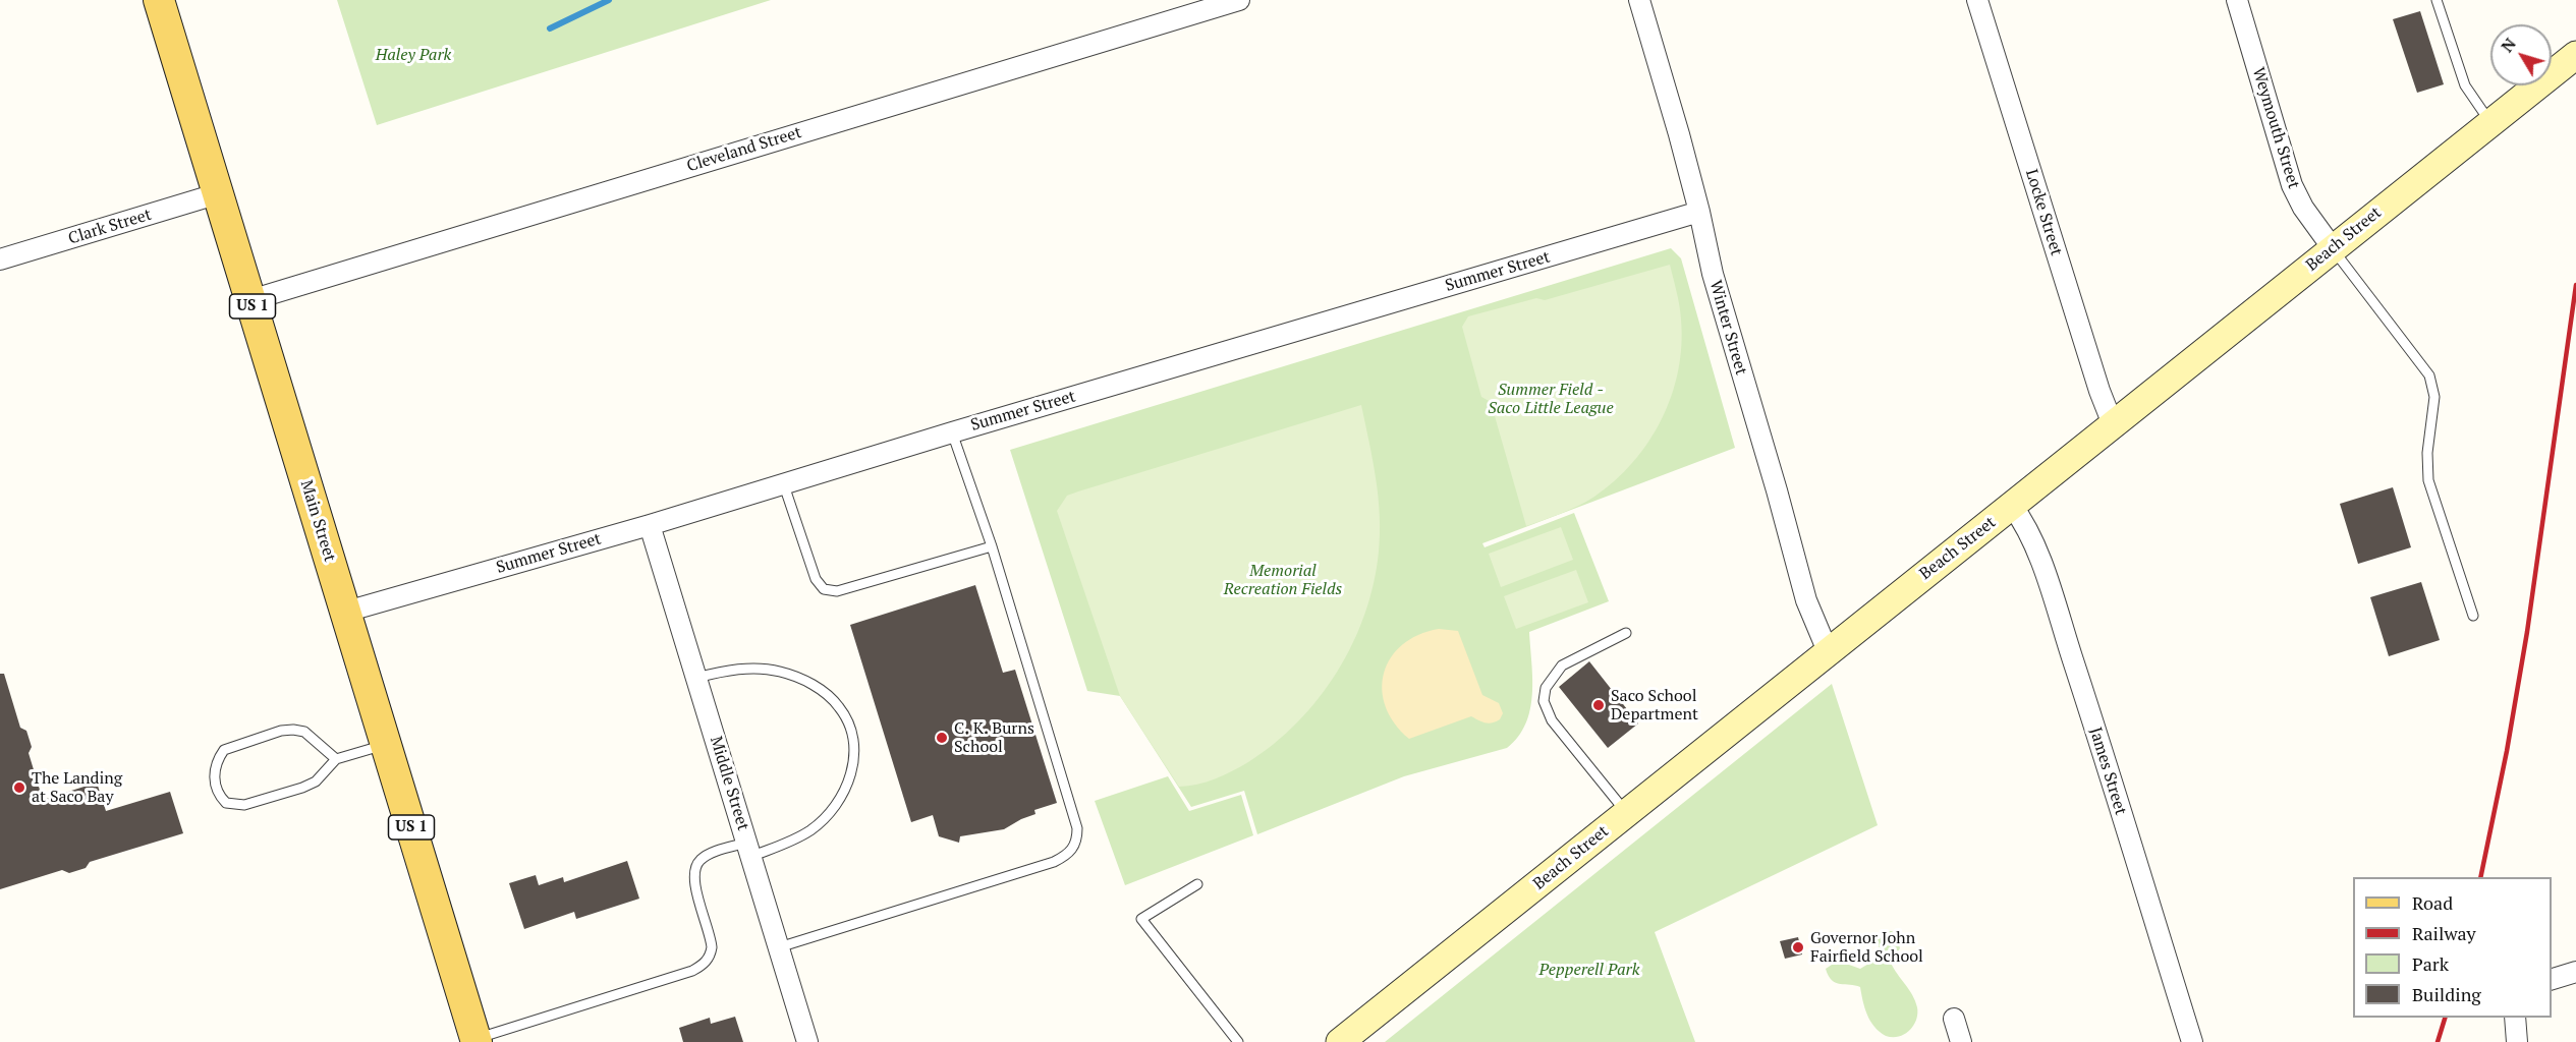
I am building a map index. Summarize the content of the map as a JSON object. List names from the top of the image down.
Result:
{
  "streets": {
    "main road": ["Beach Street", "US 1", "Main Street"],
    "street": [
      "Weymouth Street",
      "Cleveland Street",
      "Locke Street",
      "Clark Street",
      "Summer Street",
      "Winter Street",
      "James Street",
      "Middle Street"
    ]
  },
  "crossings": [
    ["Weymouth Street", "Beach Street"],
    ["Cleveland Street", "Main Street"],
    ["Locke Street", "Beach Street"],
    ["Clark Street", "Main Street"],
    ["Beach Street", "Winter Street"],
    ["Beach Street", "James Street"],
    ["Summer Street", "Winter Street"],
    ["Summer Street", "Main Street"],
    ["Summer Street", "Middle Street"]
  ],
  "parks": [
    "Haley Park",
    "Summer Field - Saco Little League",
    "Memorial Recreation Fields",
    "Pepperell Park"
  ],
  "places": [
    "Saco School Department",
    "C. K. Burns School",
    "The Landing at Saco Bay",
    "Governor John Fairfield School"
  ],
  "legend": [
    "Road",
    "Railway",
    "Park",
    "Building"
  ],
  "north": "top left"
}
